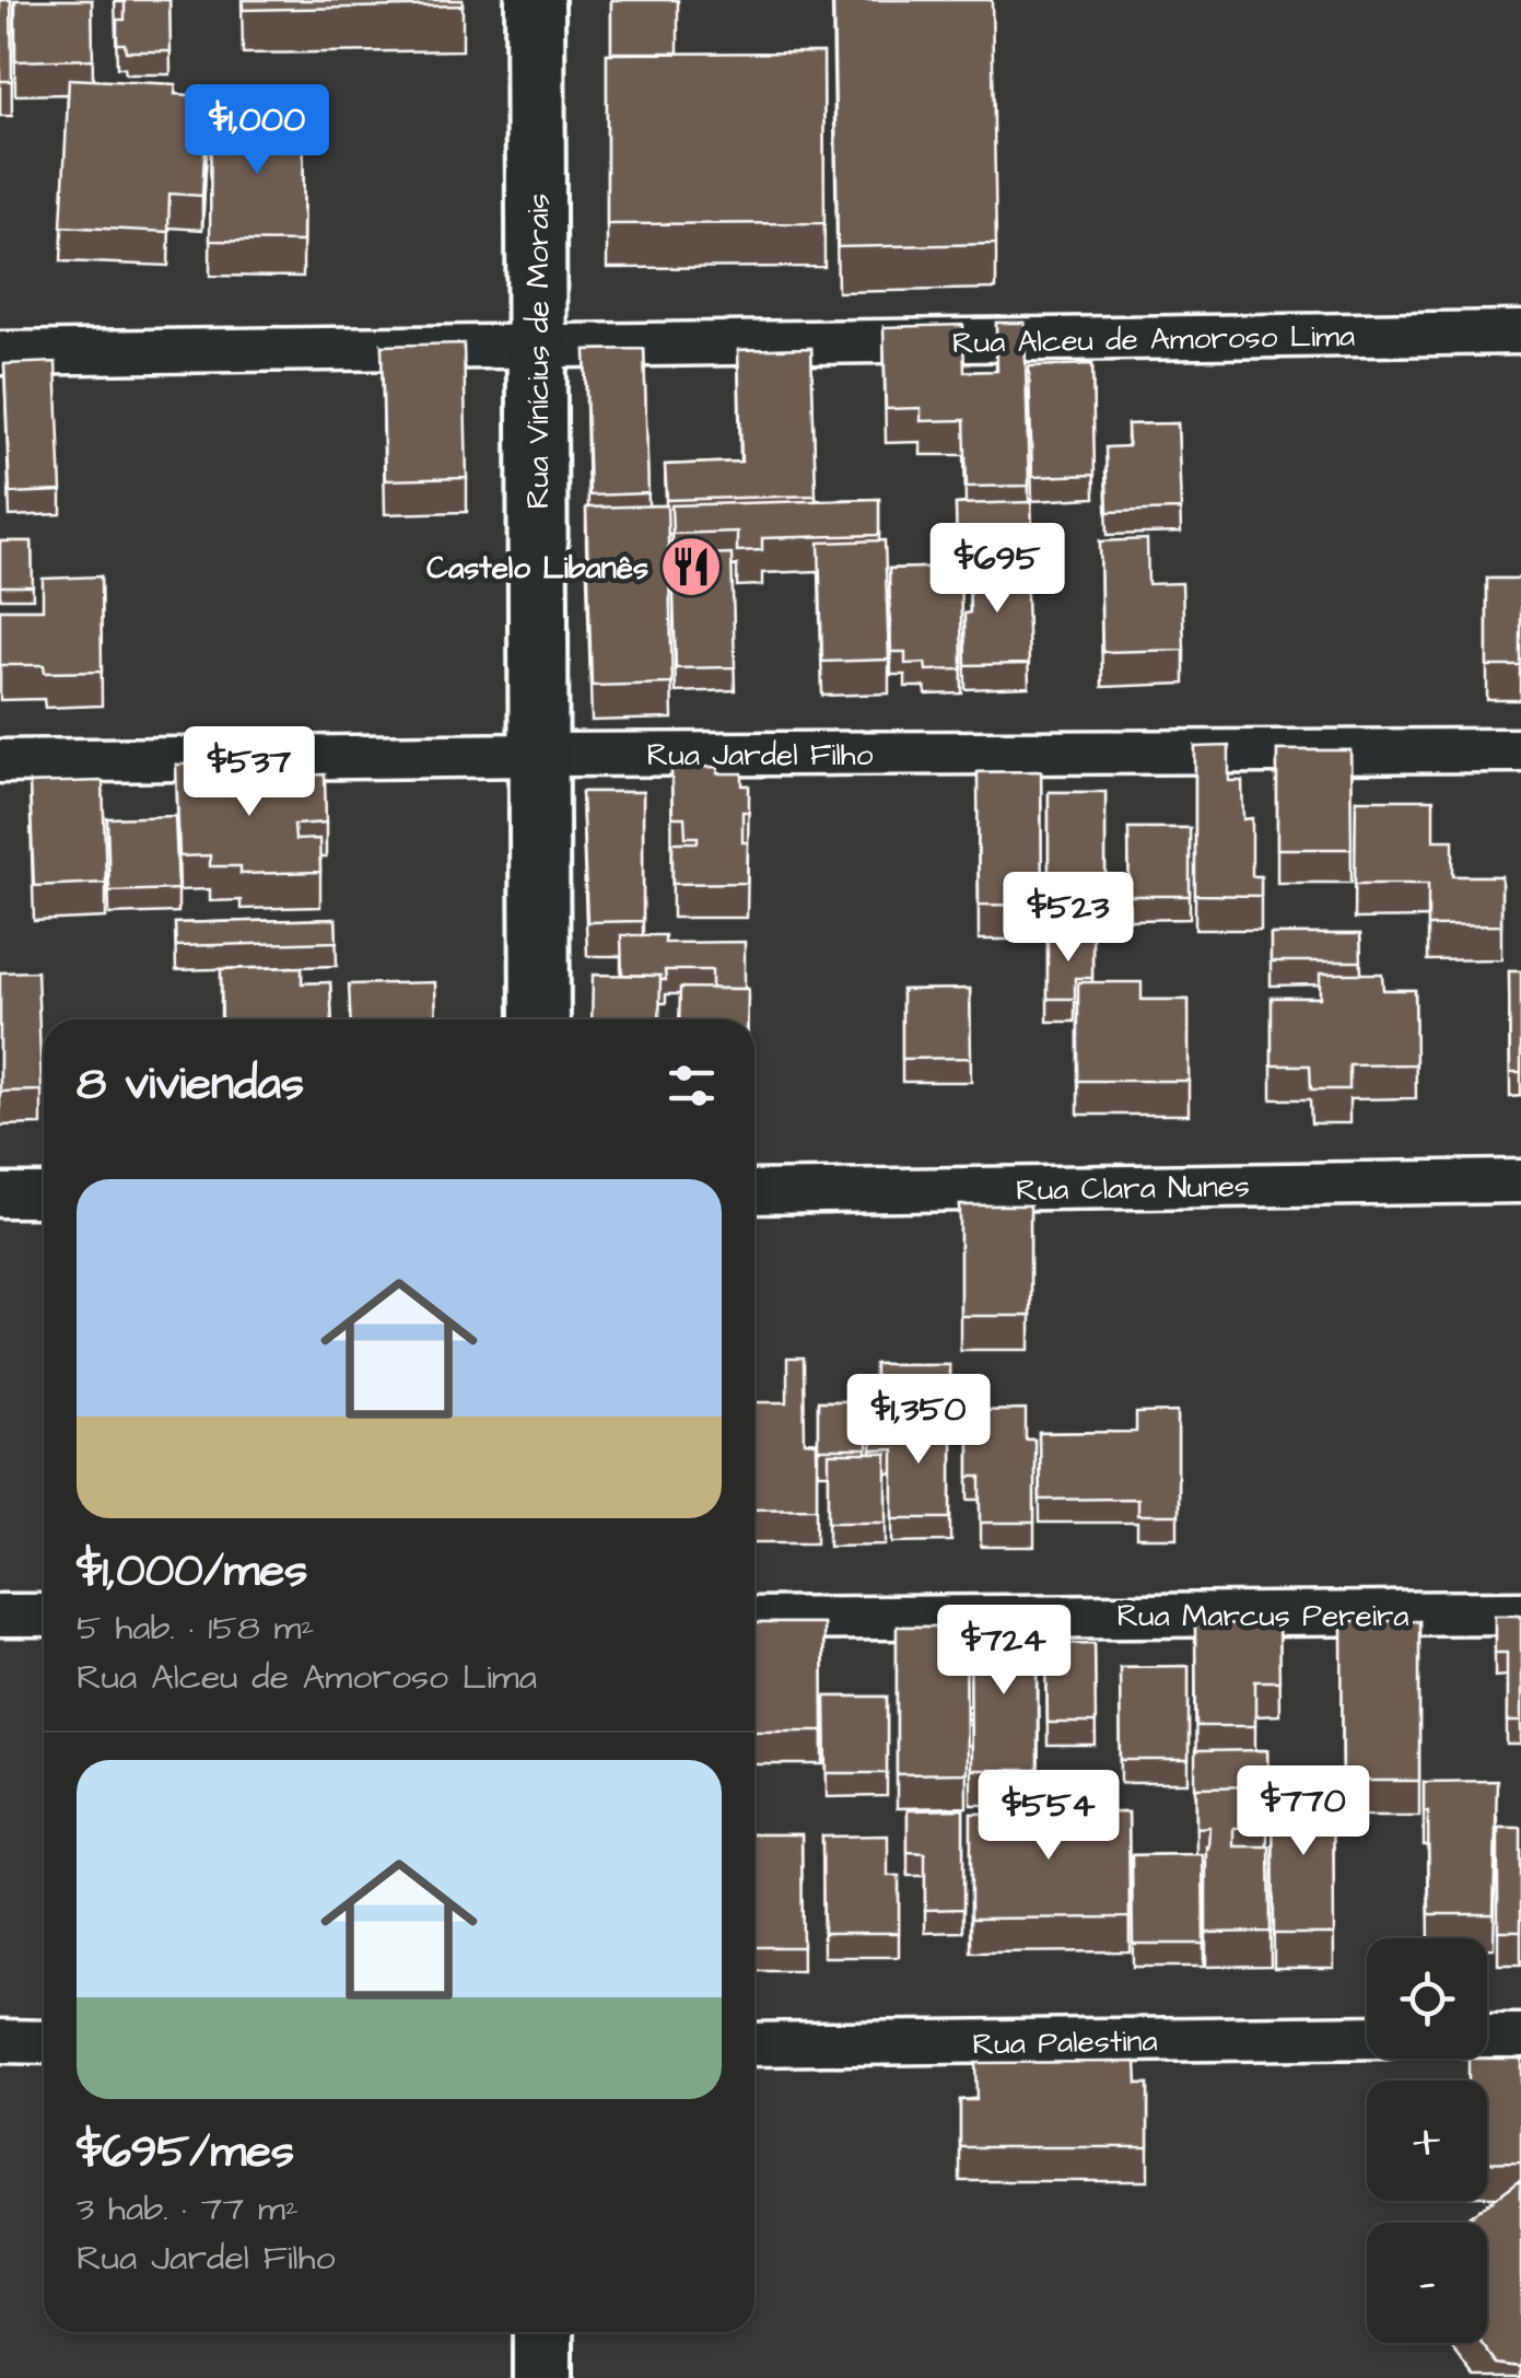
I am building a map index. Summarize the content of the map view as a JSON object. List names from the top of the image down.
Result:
{
  "streets": {
    "street": [
      "Rua Alceu de Amoroso Lima",
      "Rua Vinícius de Morais",
      "Rua Jardel Filho",
      "Rua Clara Nunes",
      "Rua Marcus Pereira",
      "Rua Palestina"
    ]
  },
  "crossings": [
    ["Rua Alceu de Amoroso Lima", "Rua Vinícius de Morais"],
    ["Rua Vinícius de Morais", "Rua Jardel Filho"]
  ],
  "places": {
    "restaurant": ["Castelo Libanês"]
  },
  "page": {
    "price": [
      "$1,000",
      "$695",
      "$537",
      "$523",
      "$1,350",
      "$724",
      "$770",
      "$554"
    ],
    "heading": "8 viviendas",
    "list": [
      {
        "name": "$1,000/mes",
        "note": "5 hab. · 158 m² · Rua Alceu de Amoroso Lima"
      },
      {
        "name": "$695/mes",
        "note": "3 hab. · 77 m² · Rua Jardel Filho"
      }
    ],
    "map_buttons": ["+", "−"]
  }
}
